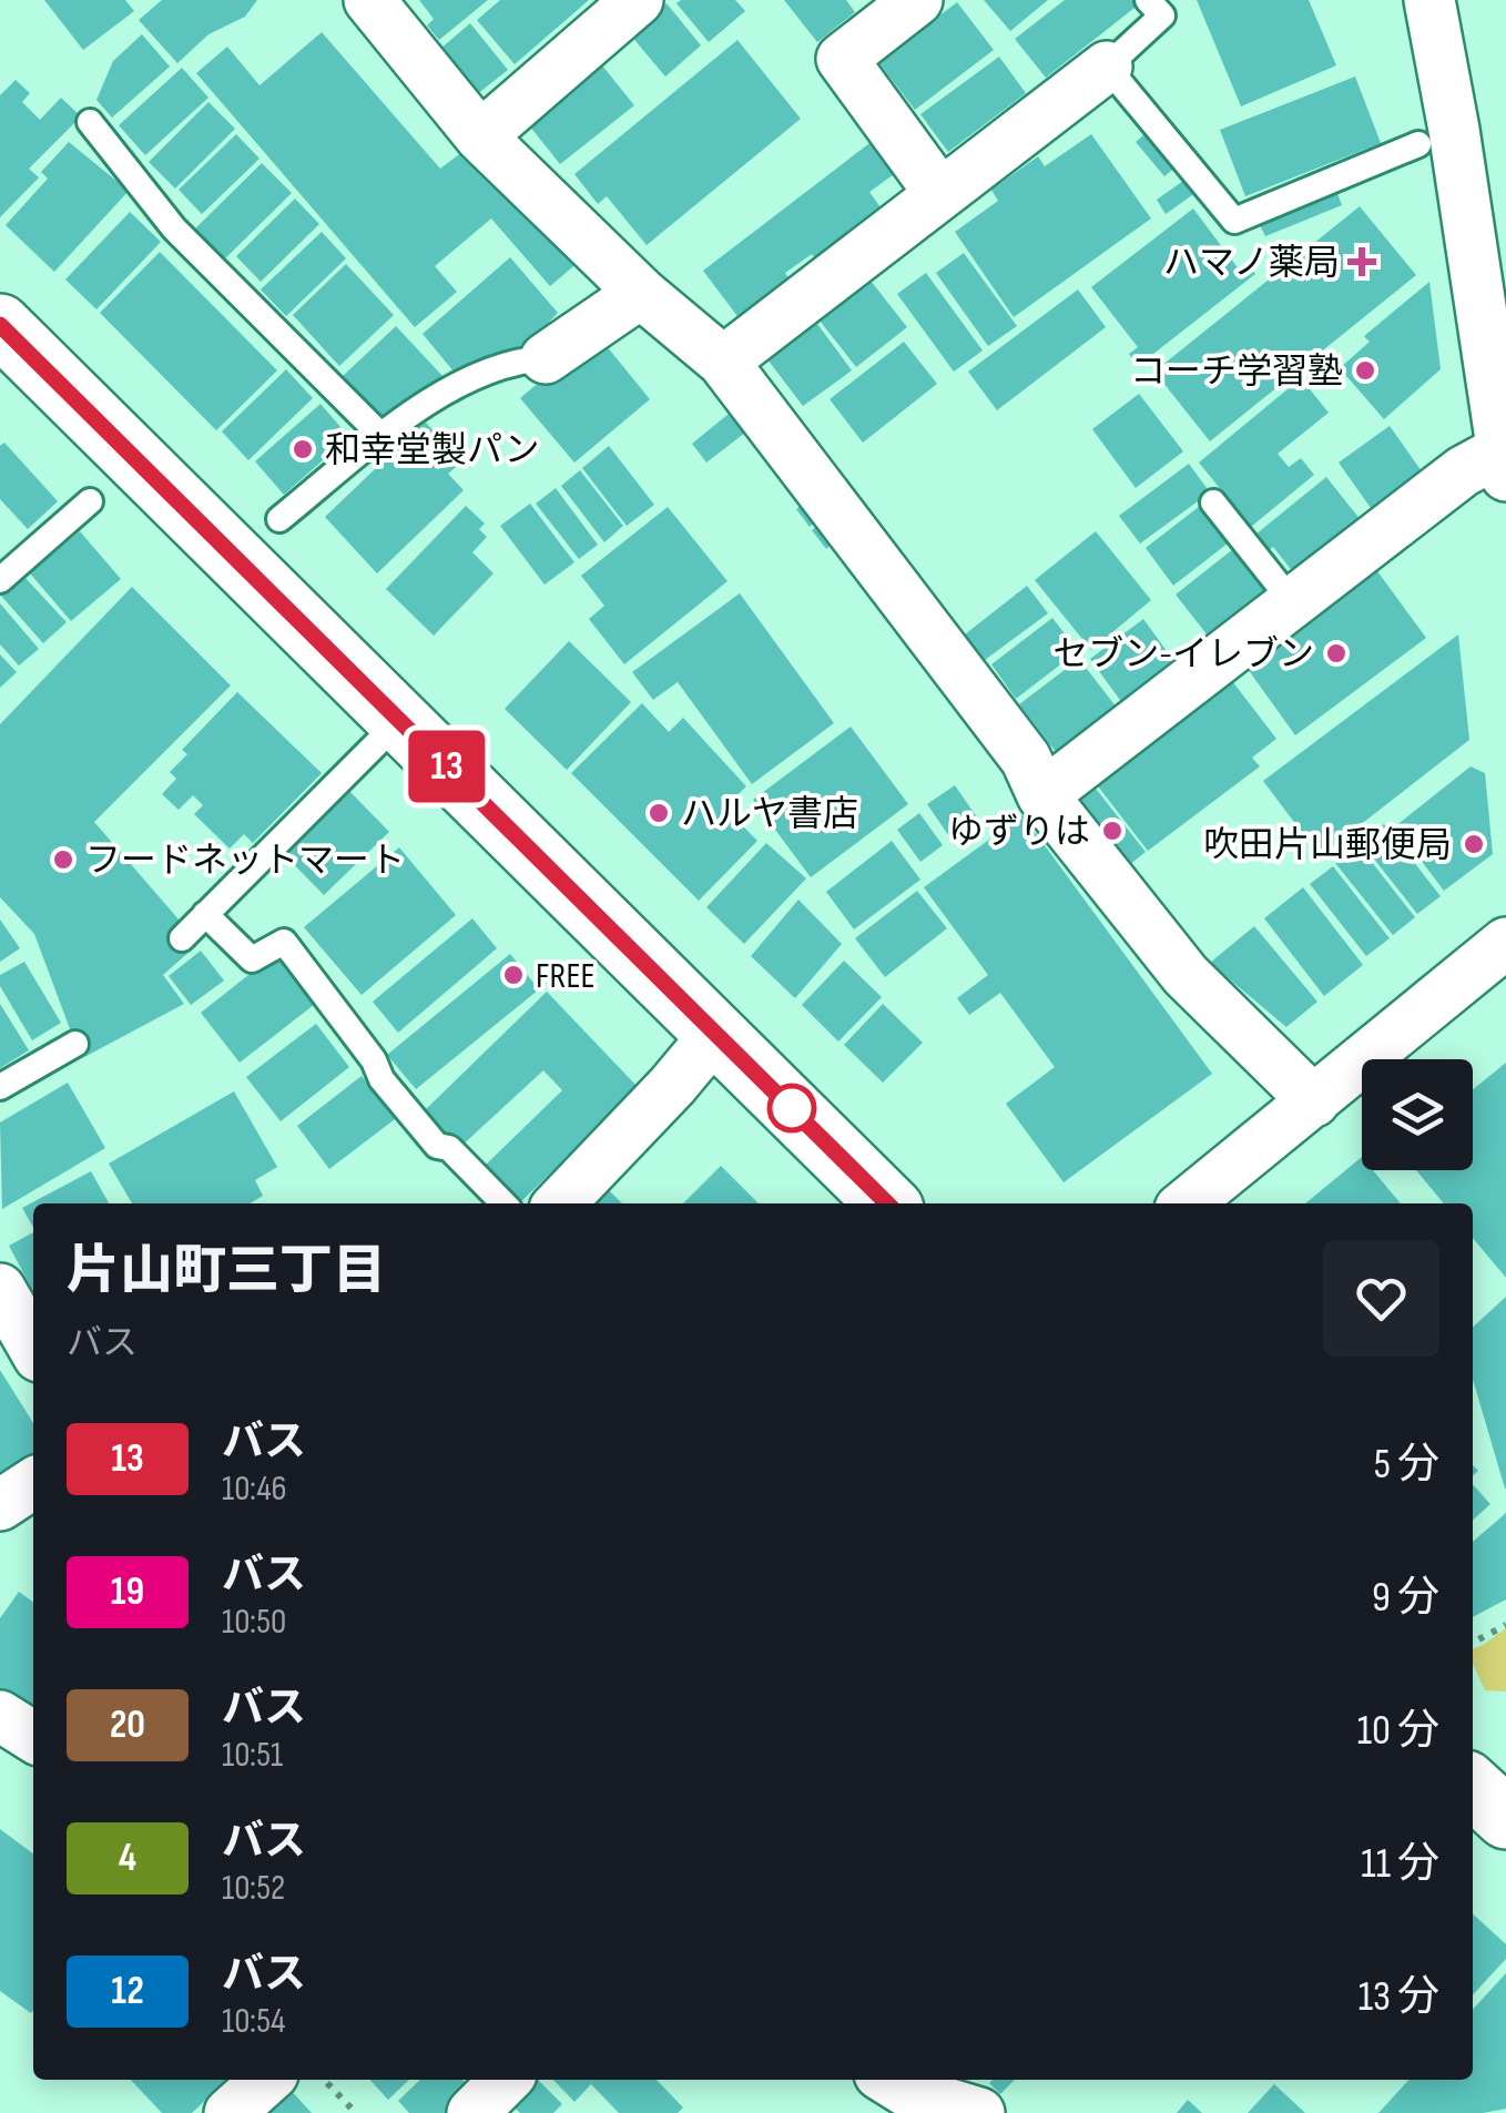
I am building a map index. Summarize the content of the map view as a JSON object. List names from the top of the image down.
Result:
{
  "places": {
    "health": ["ハマノ薬局"],
    "other": [
      "コーチ学習塾",
      "和幸堂製パン",
      "セブン-イレブン",
      "ハルヤ書店",
      "ゆずりは",
      "吹田片山郵便局",
      "フードネットマート",
      "FREE"
    ]
  },
  "lines": ["bus line 13"],
  "page": {
    "on_map": "13",
    "heading": ["片山町三丁目", "バス"],
    "list": [
      {
        "mark": "13",
        "name": "バス",
        "note": "10:46",
        "value": "5 分"
      },
      {
        "mark": "19",
        "name": "バス",
        "note": "10:50",
        "value": "9 分"
      },
      {
        "mark": "20",
        "name": "バス",
        "note": "10:51",
        "value": "10 分"
      },
      {
        "mark": "4",
        "name": "バス",
        "note": "10:52",
        "value": "11 分"
      },
      {
        "mark": "12",
        "name": "バス",
        "note": "10:54",
        "value": "13 分"
      }
    ]
  }
}
